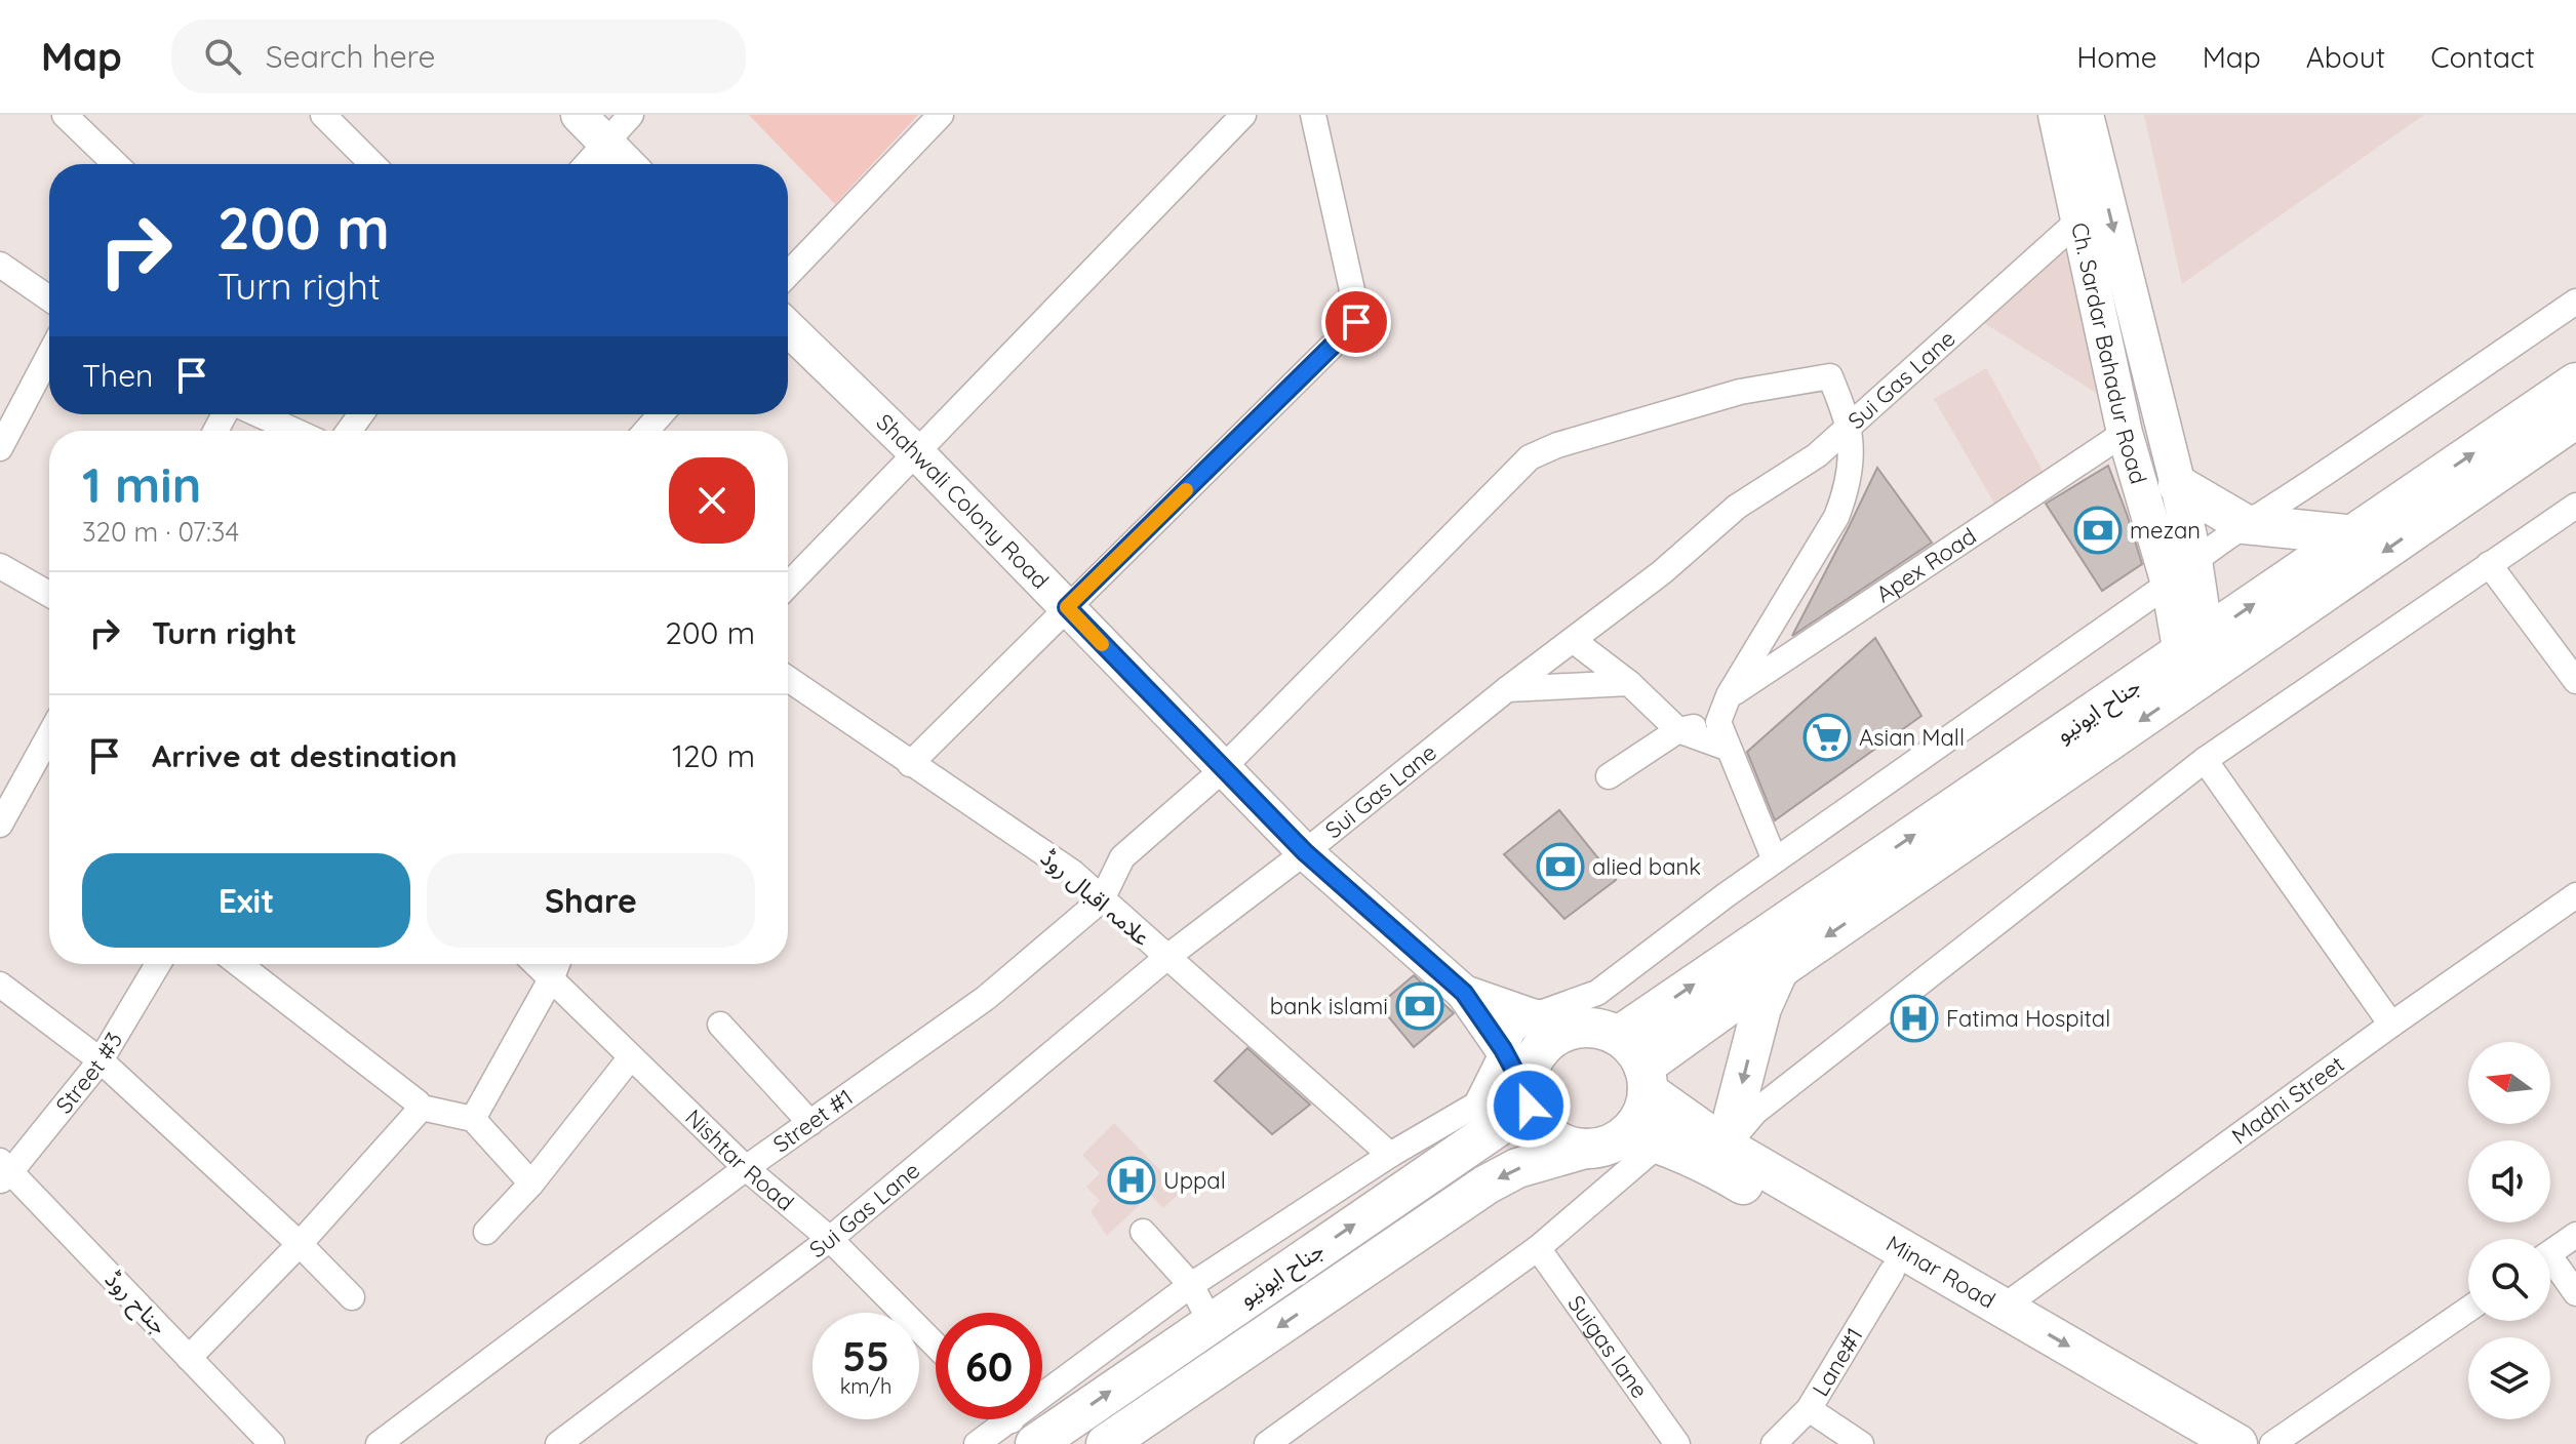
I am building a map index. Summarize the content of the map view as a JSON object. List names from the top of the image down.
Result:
{
  "streets": {
    "main road": [
      "Ch. Sardar Bahadur Road",
      "Shahwali Colony Road",
      "جناح ایونیو",
      "Minar Road"
    ],
    "street": [
      "Sui Gas Lane",
      "Apex Road",
      "علامہ اقبال روڈ",
      "Street #3",
      "Madni Street",
      "Street #1",
      "Nishtar Road",
      "جناح روڈ",
      "Suigas lane",
      "Lane#1"
    ]
  },
  "crossings": [
    ["Ch. Sardar Bahadur Road", "Sui Gas Lane"],
    ["Ch. Sardar Bahadur Road", "Apex Road"],
    ["Ch. Sardar Bahadur Road", "جناح ایونیو"],
    ["Sui Gas Lane", "Shahwali Colony Road"],
    ["Sui Gas Lane", "علامہ اقبال روڈ"],
    ["Sui Gas Lane", "Street #1"],
    ["Sui Gas Lane", "Nishtar Road"],
    ["Shahwali Colony Road", "جناح ایونیو"],
    ["Shahwali Colony Road", "Street #1"],
    ["Shahwali Colony Road", "Minar Road"],
    ["جناح ایونیو", "Minar Road"],
    ["علامہ اقبال روڈ", "Street #1"],
    ["Street #3", "جناح روڈ"],
    ["Madni Street", "Minar Road"],
    ["Street #1", "Nishtar Road"],
    ["Minar Road", "Lane#1"]
  ],
  "places": {
    "bank": ["mezan", "alied bank", "bank islami"],
    "supermarket": ["Asian Mall"],
    "hospital": ["Fatima Hospital", "Uppal"]
  },
  "north": "left",
  "page": {
    "header": "Map",
    "search": "Search here",
    "nav": [
      "Home",
      "Map",
      "About",
      "Contact"
    ],
    "turn": ["200 m", "Turn right"],
    "then": "Then",
    "heading": ["1 min", "320 m · 07:34"],
    "list": [
      {
        "name": "Turn right",
        "value": "200 m"
      },
      {
        "name": "Arrive at destination",
        "value": "120 m"
      }
    ],
    "buttons": ["Exit", "Share"],
    "speed": "55 km/h",
    "limit": "60"
  }
}
